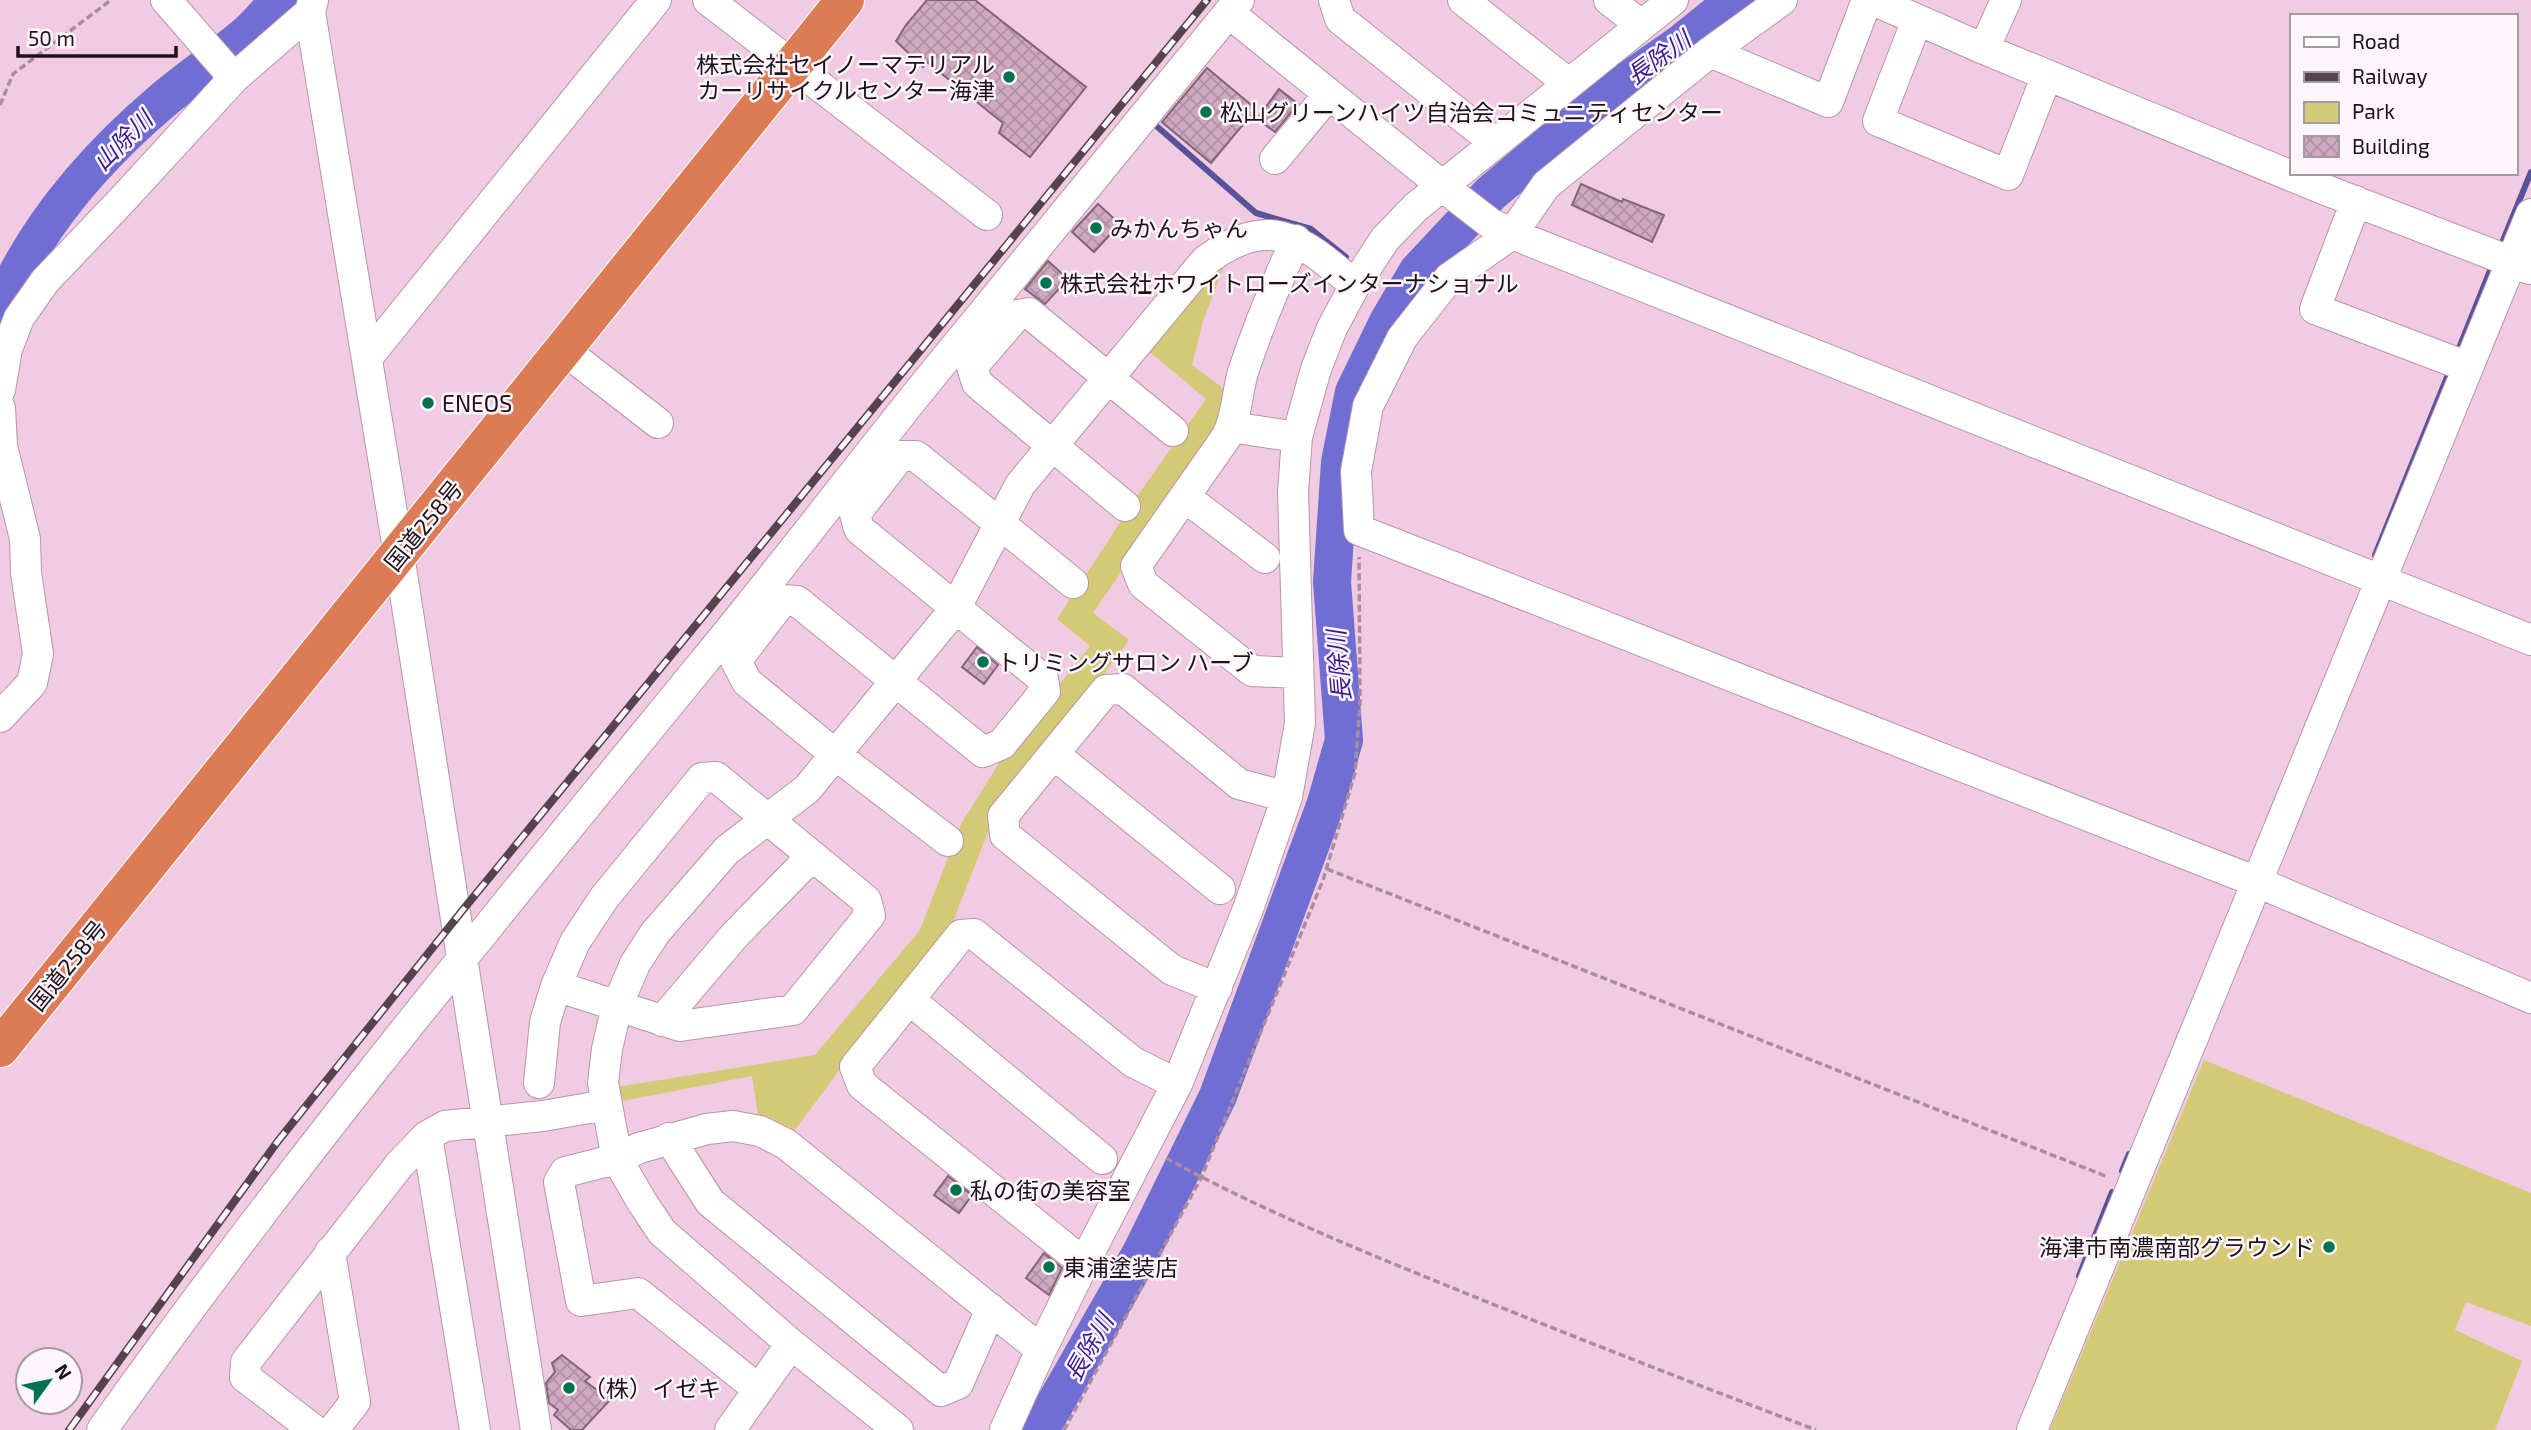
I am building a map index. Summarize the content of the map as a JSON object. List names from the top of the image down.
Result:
{
  "streets": {
    "highway": ["国道258号"]
  },
  "water": ["長除川", "山除川"],
  "places": [
    "株式会社セイノーマテリアル カーリサイクルセンター海津",
    "松山グリーンハイツ自治会コミュニティセンター",
    "みかんちゃん",
    "株式会社ホワイトローズインターナショナル",
    "ENEOS",
    "トリミングサロン ハーブ",
    "私の街の美容室",
    "海津市南濃南部グラウンド",
    "東浦塗装店",
    "（株）イゼキ"
  ],
  "legend": [
    "Road",
    "Railway",
    "Park",
    "Building"
  ],
  "scale_bar": "50 m",
  "north": "top right"
}
